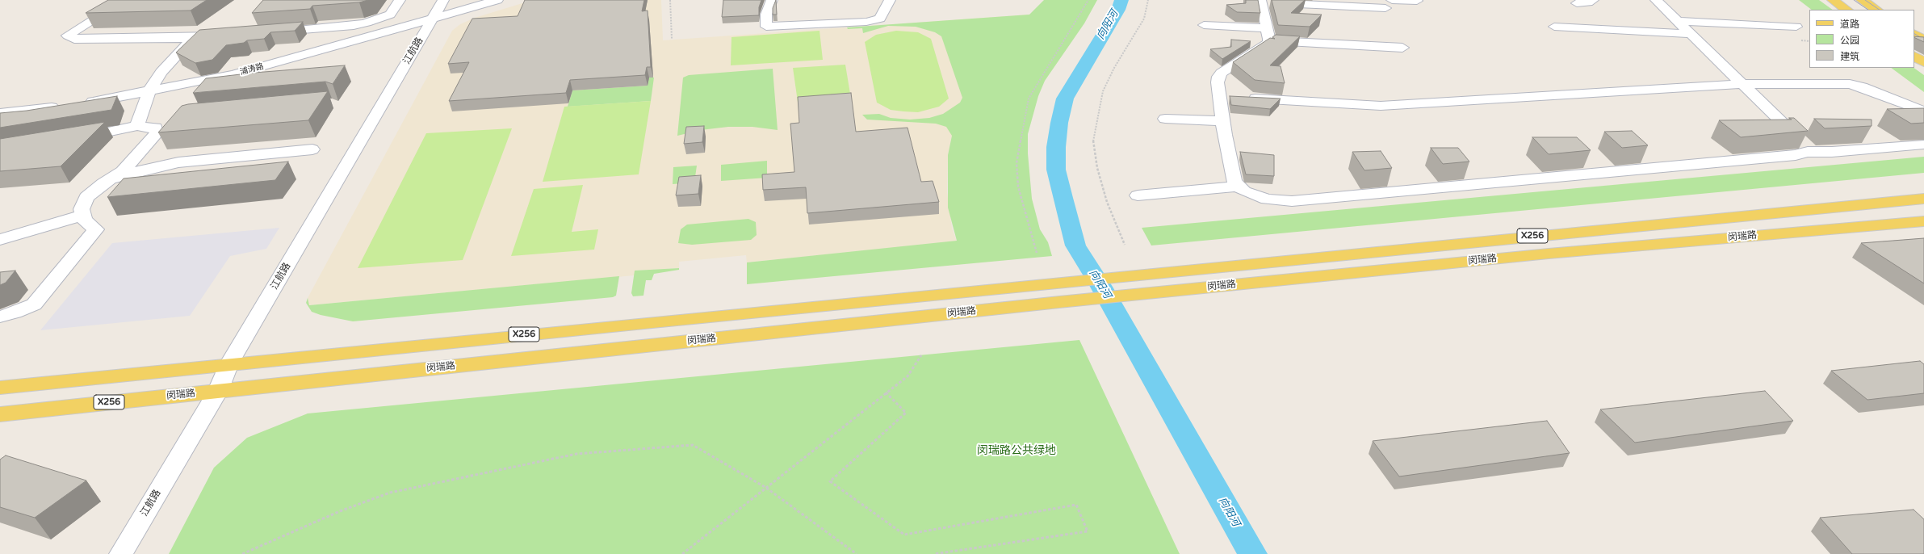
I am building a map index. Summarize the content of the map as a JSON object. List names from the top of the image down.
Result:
{
  "streets": {
    "main road": ["X256", "闵瑞路"],
    "street": ["江航路", "浦涛路"]
  },
  "crossings": [
    ["江航路", "浦涛路"],
    ["江航路", "闵瑞路"]
  ],
  "water": ["向阳河"],
  "parks": ["闵瑞路公共绿地"],
  "legend": ["道路", "公园", "建筑"]
}
